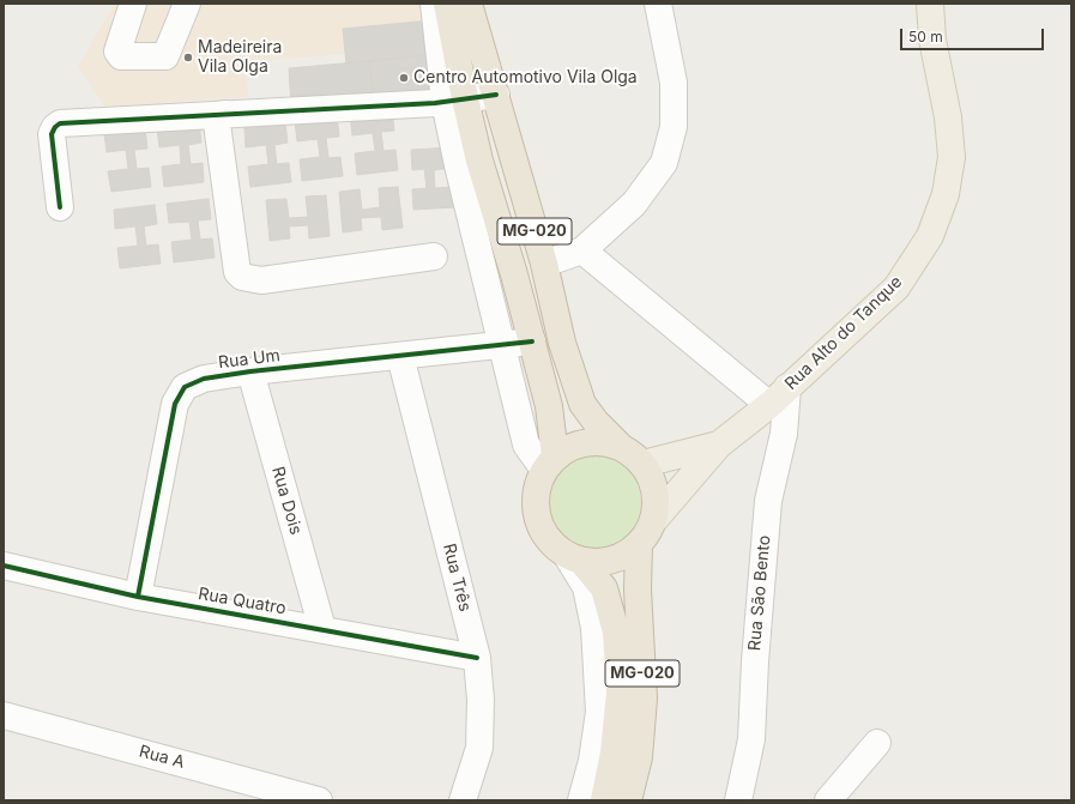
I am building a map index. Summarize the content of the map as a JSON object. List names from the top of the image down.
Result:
{
  "streets": {
    "highway": ["MG-020"],
    "main road": ["Rua Alto do Tanque"],
    "street": [
      "Rua Um",
      "Rua Dois",
      "Rua Três",
      "Rua São Bento",
      "Rua Quatro",
      "Rua A"
    ]
  },
  "crossings": [
    ["MG-020", "Rua Alto do Tanque"],
    ["MG-020", "Rua Um"],
    ["Rua Alto do Tanque", "Rua São Bento"],
    ["Rua Um", "Rua Dois"],
    ["Rua Um", "Rua Três"],
    ["Rua Um", "Rua Quatro"],
    ["Rua Dois", "Rua Quatro"],
    ["Rua Três", "Rua Quatro"]
  ],
  "places": ["Madeireira Vila Olga", "Centro Automotivo Vila Olga"],
  "scale_bar": "50 m"
}
